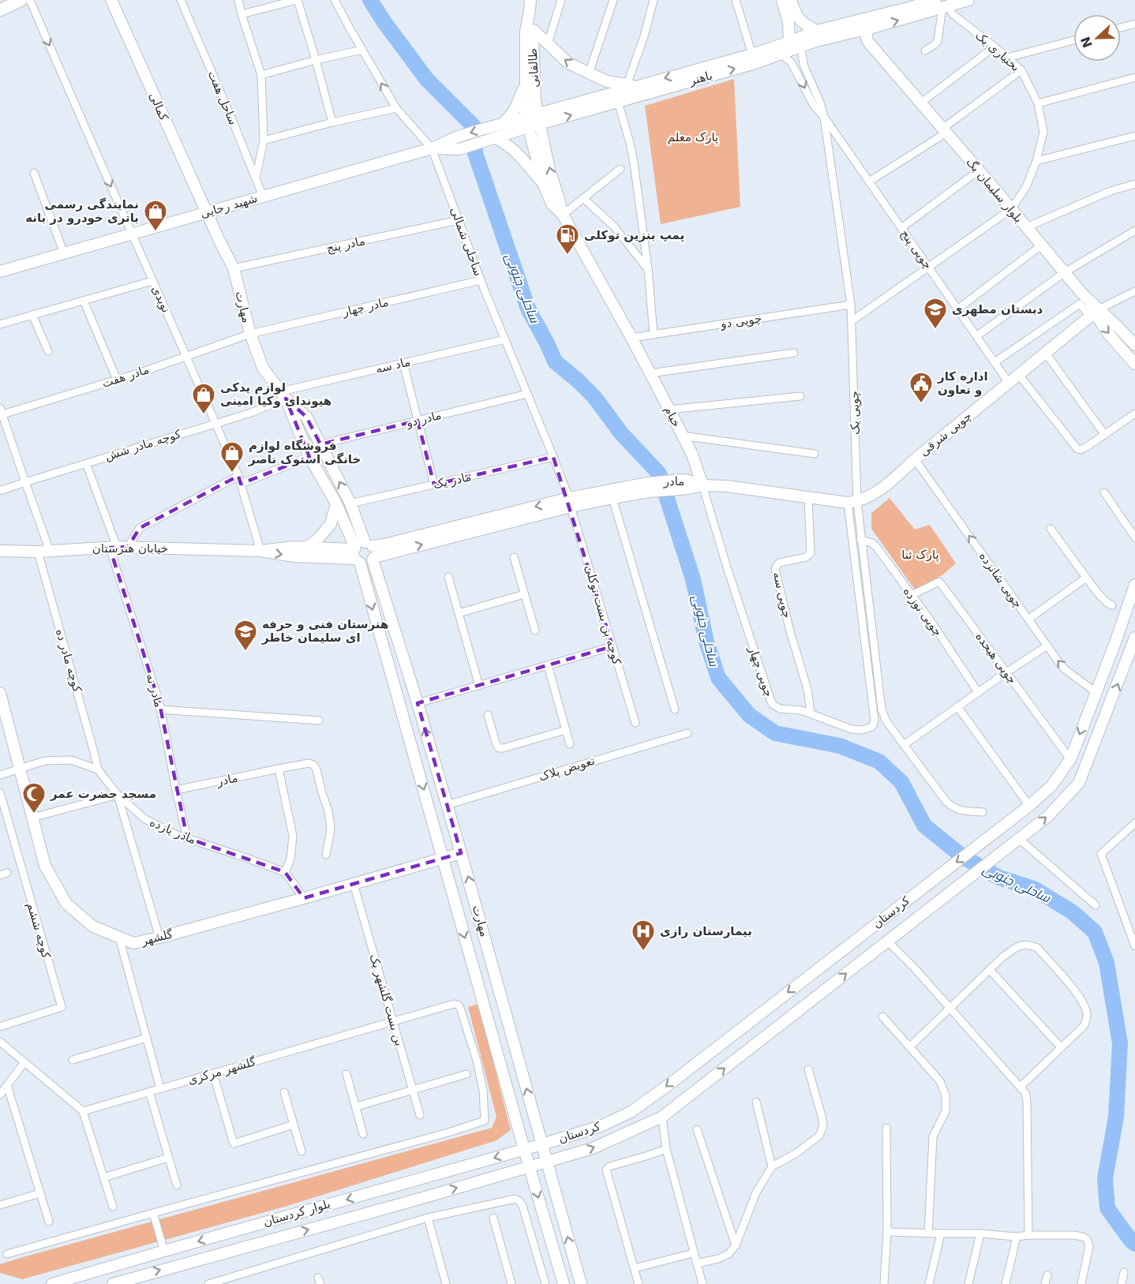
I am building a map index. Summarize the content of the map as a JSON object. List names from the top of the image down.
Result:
{
  "streets": {
    "main road": [
      "طالقانی",
      "باهنر",
      "کمالی",
      "بلوار سلیمان بگ",
      "شهید رجایی",
      "مهارت",
      "خیام",
      "چوپی شرقی",
      "مادر",
      "خیابان هنرستان",
      "کردستان",
      "گلشهر",
      "بلوار کردستان"
    ],
    "street": [
      "بختیاری یک",
      "ساحل هفت",
      "ساحلی شمالی",
      "مادر پنج",
      "چوپی پنج",
      "نویدی",
      "مادر چهار",
      "چوپی دو",
      "ماد سه",
      "مادر هفت",
      "چوپی یک",
      "مادر دو",
      "کوچه مادر شش",
      "مادر یک",
      "چوپی شانزده",
      "چوپی سه",
      "چوپی نوزده",
      "کوچه بن بست توکلی",
      "چوپی هیجده",
      "کوچه مادر ده",
      "چوپی چهار",
      "مادر نه",
      "تعویض پلاک",
      "مادر یازده",
      "کوچه ششم",
      "بن بست گلشهر یک",
      "گلشهر مرکزی"
    ]
  },
  "crossings": [
    ["بختیاری یک", "باهنر"],
    ["بختیاری یک", "بلوار سلیمان بگ"],
    ["طالقانی", "باهنر"],
    ["طالقانی", "خیام"],
    ["باهنر", "بلوار سلیمان بگ"],
    ["باهنر", "شهید رجایی"],
    ["باهنر", "ساحلی شمالی"],
    ["باهنر", "چوپی یک"],
    ["باهنر", "خیام"],
    ["ساحل هفت", "شهید رجایی"],
    ["کمالی", "شهید رجایی"],
    ["کمالی", "مهارت"],
    ["بلوار سلیمان بگ", "چوپی شرقی"],
    ["شهید رجایی", "ساحلی شمالی"],
    ["شهید رجایی", "نویدی"],
    ["شهید رجایی", "مهارت"],
    ["ساحلی شمالی", "مادر پنج"],
    ["ساحلی شمالی", "مادر چهار"],
    ["ساحلی شمالی", "ماد سه"],
    ["ساحلی شمالی", "مادر دو"],
    ["ساحلی شمالی", "مادر یک"],
    ["ساحلی شمالی", "مادر"],
    ["ساحلی شمالی", "کوچه بن بست توکلی"],
    ["مادر پنج", "مهارت"],
    ["چوپی پنج", "چوپی یک"],
    ["چوپی پنج", "چوپی شرقی"],
    ["نویدی", "مادر هفت"],
    ["نویدی", "کوچه مادر شش"],
    ["نویدی", "خیابان هنرستان"],
    ["مهارت", "مادر چهار"],
    ["مهارت", "ماد سه"],
    ["مهارت", "مادر هفت"],
    ["مهارت", "مادر دو"],
    ["مهارت", "کوچه مادر شش"],
    ["مهارت", "مادر یک"],
    ["مهارت", "مادر"],
    ["مهارت", "خیابان هنرستان"],
    ["مهارت", "تعویض پلاک"],
    ["مهارت", "کردستان"],
    ["مهارت", "گلشهر"],
    ["مهارت", "بلوار کردستان"],
    ["مادر چهار", "مادر هفت"],
    ["چوپی دو", "چوپی یک"],
    ["چوپی دو", "خیام"],
    ["ماد سه", "کوچه مادر شش"],
    ["چوپی یک", "چوپی شرقی"],
    ["چوپی یک", "چوپی نوزده"],
    ["چوپی یک", "چوپی چهار"],
    ["خیام", "مادر"],
    ["خیام", "چوپی چهار"],
    ["چوپی شرقی", "چوپی شانزده"],
    ["چوپی شرقی", "چوپی چهار"],
    ["کوچه مادر شش", "مادر نه"],
    ["مادر", "خیابان هنرستان"],
    ["مادر", "کوچه بن بست توکلی"],
    ["مادر", "چوپی چهار"],
    ["مادر", "مادر نه"],
    ["خیابان هنرستان", "کوچه مادر ده"],
    ["خیابان هنرستان", "مادر نه"],
    ["چوپی شانزده", "کردستان"],
    ["چوپی سه", "چوپی چهار"],
    ["چوپی نوزده", "چوپی هیجده"],
    ["چوپی هیجده", "کردستان"],
    ["کوچه مادر ده", "مادر یازده"],
    ["مادر نه", "مادر یازده"],
    ["کردستان", "بلوار کردستان"],
    ["گلشهر", "بن بست گلشهر یک"],
    ["بن بست گلشهر یک", "گلشهر مرکزی"]
  ],
  "one_way": ["نویدی", "چوپی شانزده"],
  "water": ["ساحلی جنوبی"],
  "parks": ["پارک معلم", "پارک ثنا"],
  "places": {
    "shop": ["نمایندگی رسمی باتری خودرو در بانه", "لوازم یدکى هیونداى وکیا امینى", "فروشگاه لوازم خانگى استوک ناصر"],
    "fuel station": ["پمپ بنزین توکلی"],
    "school or university": ["دبستان مطهری", "هنرستان فنی و حرفه ای سلیمان خاطر"],
    "public building": ["اداره کار و تعاون"],
    "mosque": ["مسجد حضرت عمر"],
    "hospital": ["بیمارستان رازی"]
  },
  "north": "left"
}
